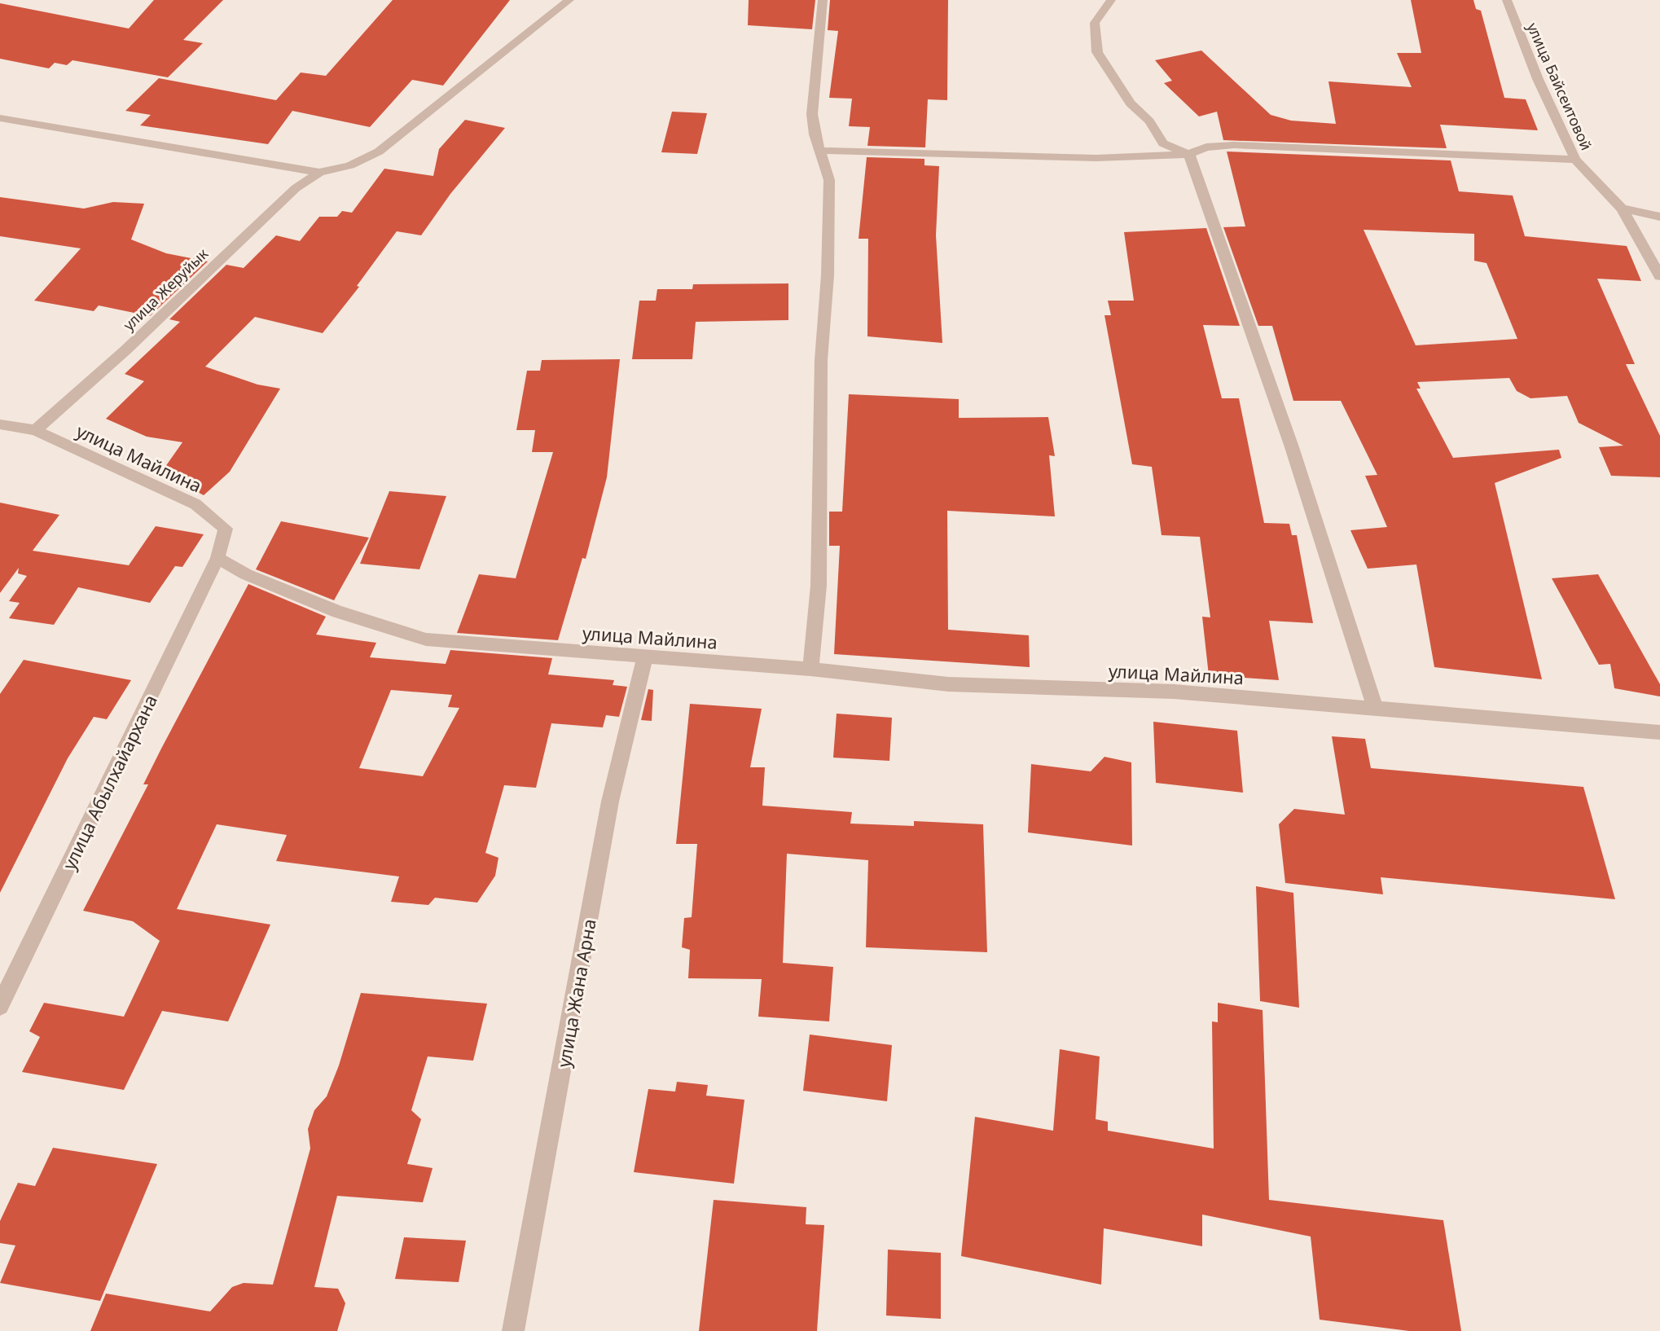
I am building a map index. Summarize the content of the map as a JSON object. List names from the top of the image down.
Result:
{
  "streets": {
    "street": [
      "улица Байсеитовой",
      "улица Жеруйык",
      "улица Майлина",
      "улица Абылхайархана",
      "улица Жана Арна"
    ]
  },
  "crossings": [
    ["улица Жеруйык", "улица Майлина"],
    ["улица Майлина", "улица Абылхайархана"],
    ["улица Майлина", "улица Жана Арна"]
  ]
}
